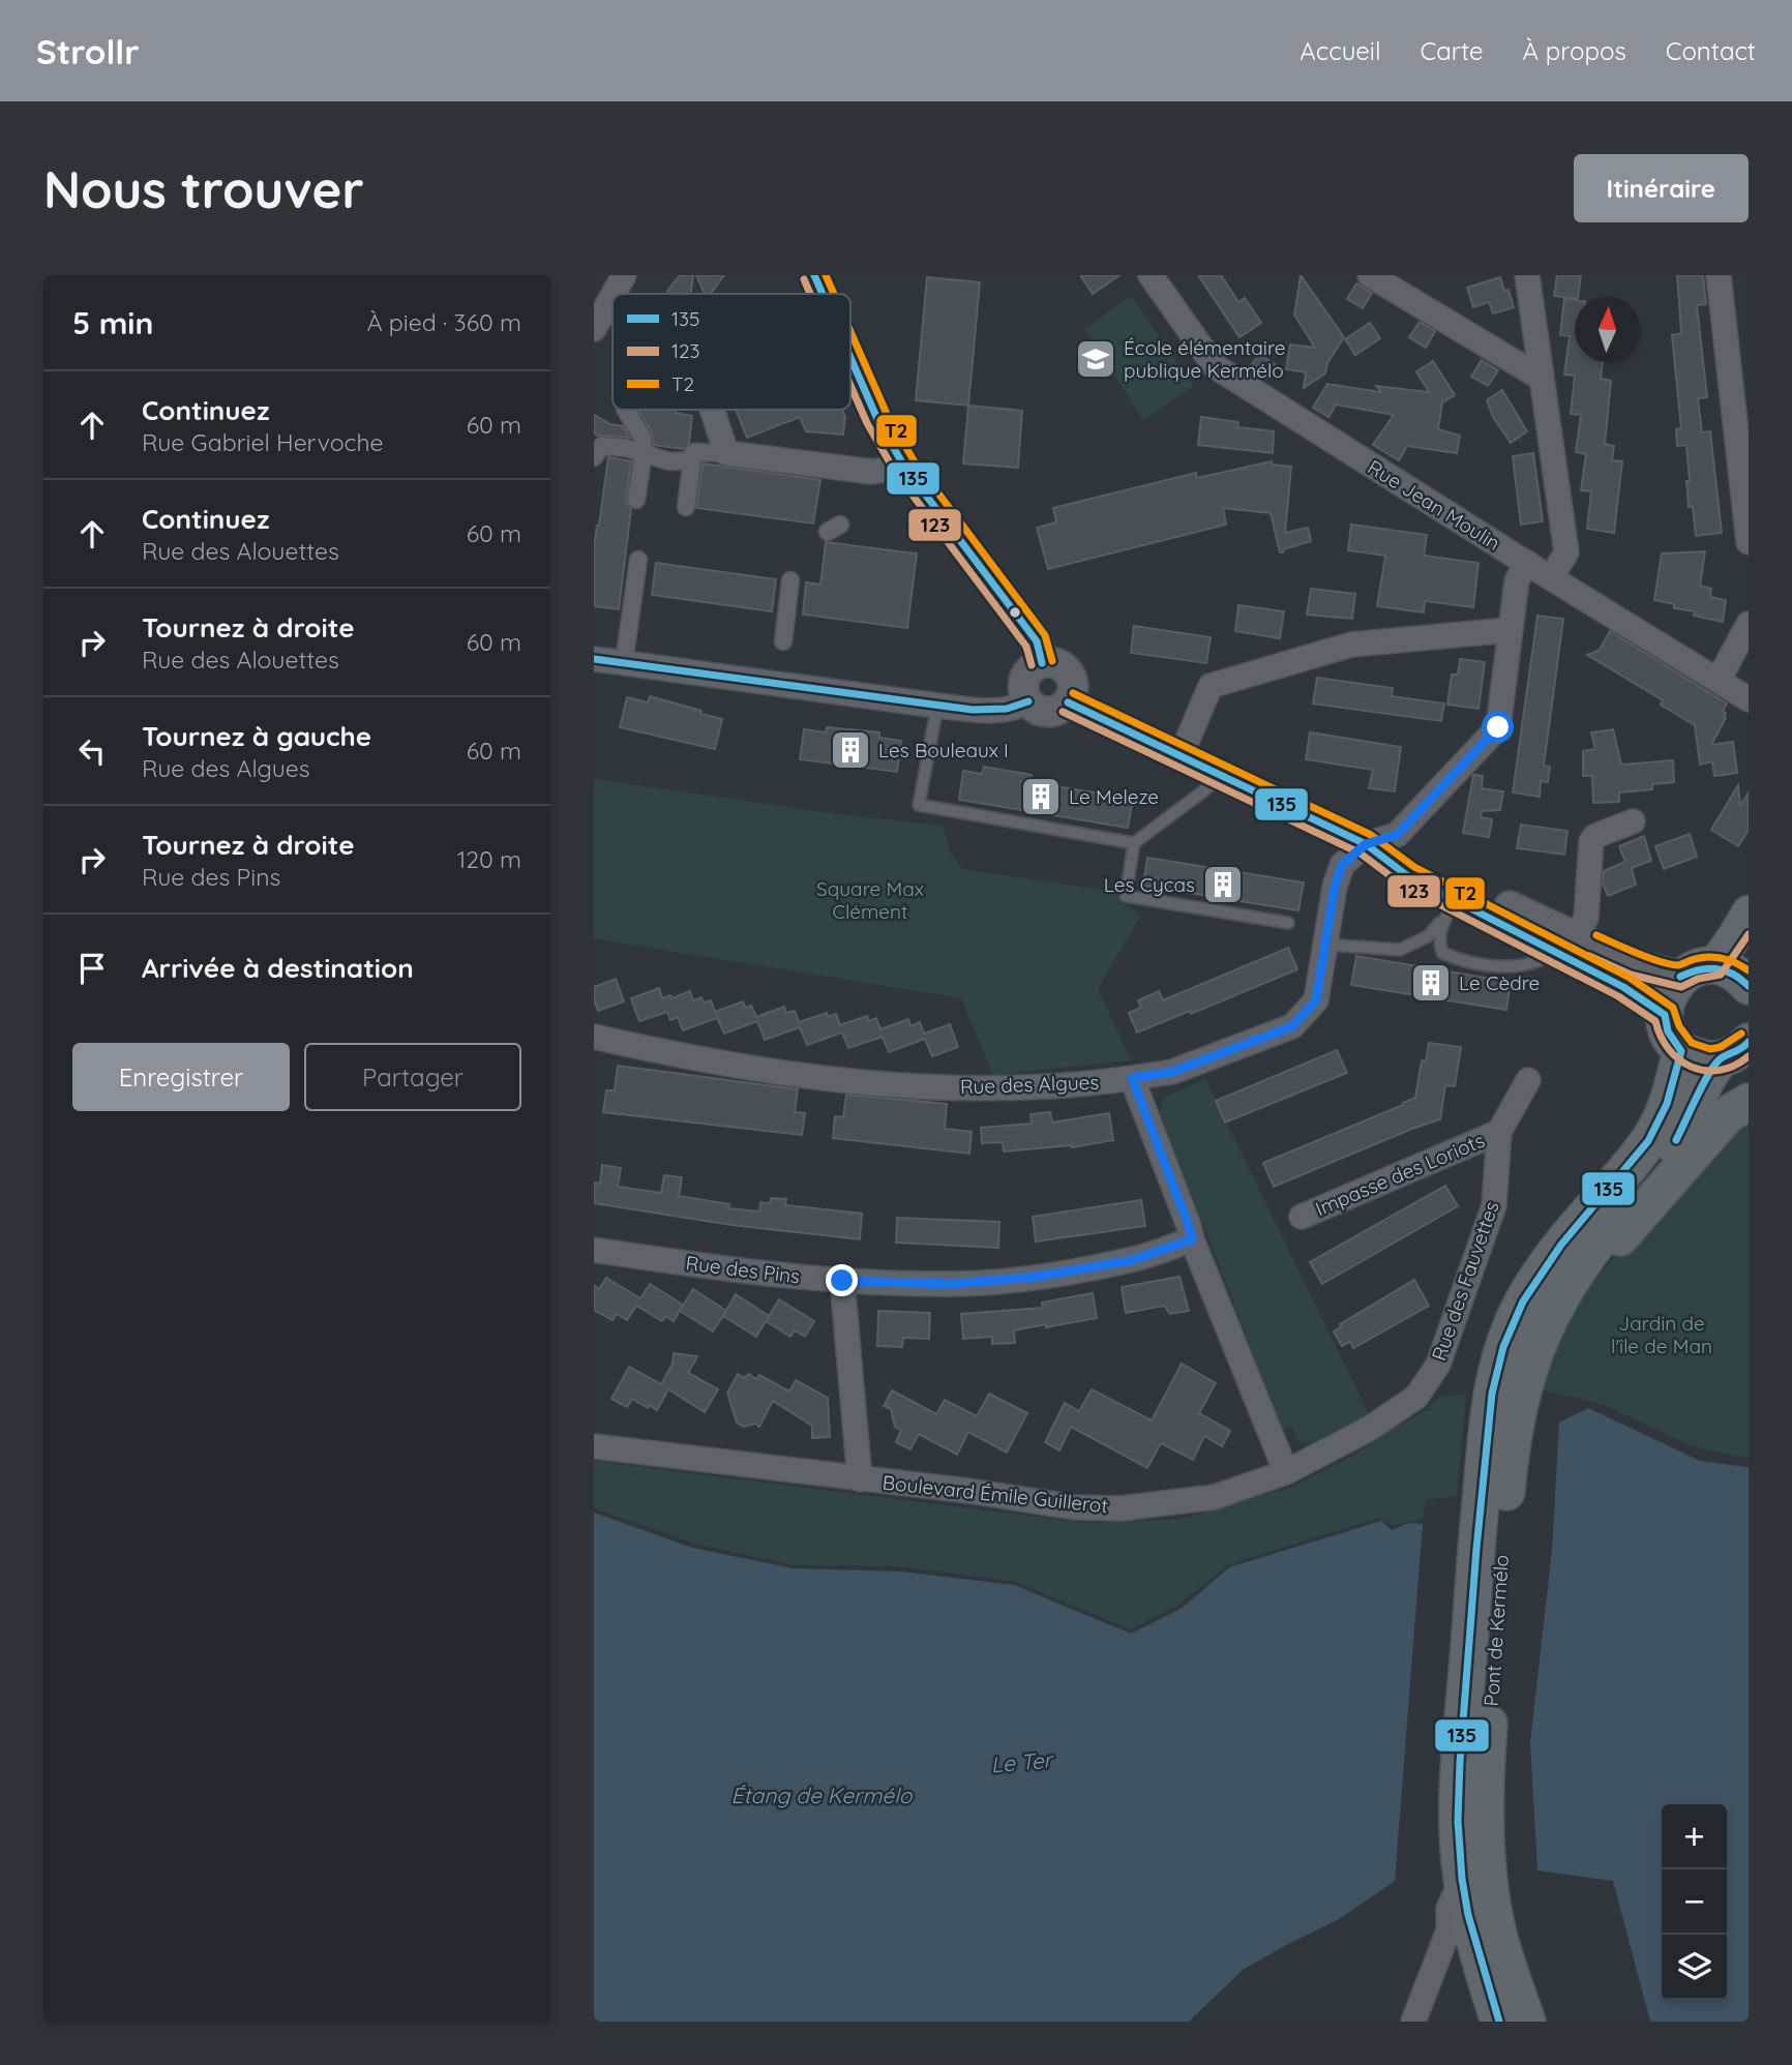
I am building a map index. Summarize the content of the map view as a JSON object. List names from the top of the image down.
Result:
{
  "streets": {
    "main road": ["Pont de Kermélo"],
    "street": [
      "Rue Jean Moulin",
      "Rue des Algues",
      "Impasse des Loriots",
      "Rue des Pins",
      "Rue des Fauvettes",
      "Boulevard Émile Guillerot"
    ]
  },
  "crossings": [
    ["Impasse des Loriots", "Rue des Fauvettes"],
    ["Rue des Fauvettes", "Boulevard Émile Guillerot"]
  ],
  "water": ["Le Ter", "Étang de Kermélo"],
  "parks": ["Square Max Clément", "Jardin de l'île de Man"],
  "places": {
    "school or university": ["École élémentaire publique Kermélo"],
    "building": [
      "Les Bouleaux I",
      "Le Meleze",
      "Les Cycas",
      "Le Cèdre"
    ]
  },
  "lines": ["transit line 135", "transit line T2", "transit line 123"],
  "legend": ["135", "123", "T2"],
  "north": "top",
  "page": {
    "header": "Strollr",
    "nav": [
      "Accueil",
      "Carte",
      "À propos",
      "Contact"
    ],
    "buttons": [
      "Itinéraire",
      ["Enregistrer", "Partager"]
    ],
    "title": "Nous trouver",
    "heading": ["5 min", "À pied · 360 m"],
    "list": [
      ["Continuez", "Rue Gabriel Hervoche", "60 m"],
      ["Continuez", "Rue des Alouettes", "60 m"],
      ["Tournez à droite", "Rue des Alouettes", "60 m"],
      ["Tournez à gauche", "Rue des Algues", "60 m"],
      ["Tournez à droite", "Rue des Pins", "120 m"],
      "Arrivée à destination"
    ],
    "map_buttons": ["+", "−"]
  }
}
